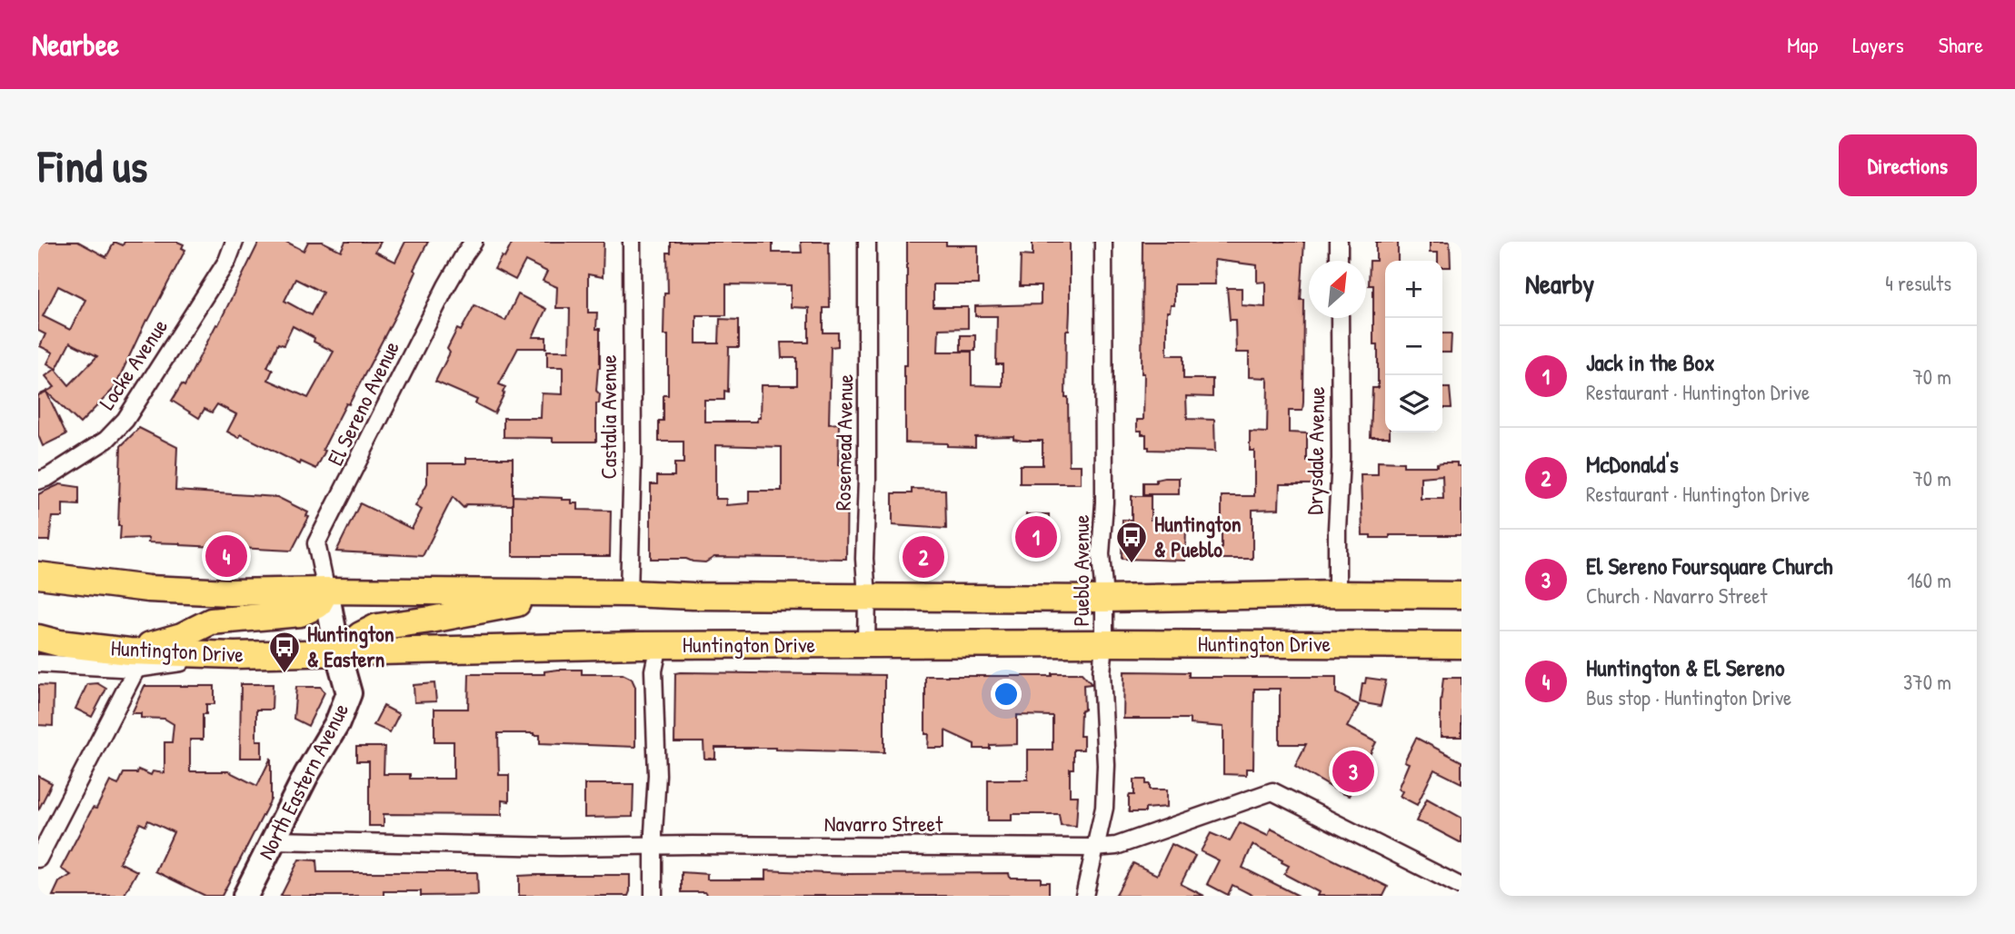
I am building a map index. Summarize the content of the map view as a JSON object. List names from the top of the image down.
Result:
{
  "streets": {
    "main road": ["Huntington Drive", "North Eastern Avenue"],
    "street": [
      "Locke Avenue",
      "El Sereno Avenue",
      "Castalia Avenue",
      "Rosemead Avenue",
      "Drysdale Avenue",
      "Pueblo Avenue",
      "Navarro Street"
    ]
  },
  "crossings": [
    ["El Sereno Avenue", "North Eastern Avenue"],
    ["Rosemead Avenue", "Huntington Drive"],
    ["Pueblo Avenue", "Huntington Drive"],
    ["Pueblo Avenue", "Navarro Street"],
    ["Huntington Drive", "North Eastern Avenue"],
    ["North Eastern Avenue", "Navarro Street"]
  ],
  "places": {
    "bus stop": ["Huntington & Pueblo", "Huntington & Eastern"]
  },
  "north": "top right",
  "page": {
    "header": "Nearbee",
    "nav": ["Map", "Layers", "Share"],
    "buttons": "Directions",
    "title": "Find us",
    "heading": ["Nearby", "4 results"],
    "map_buttons": ["+", "−"],
    "list": [
      {
        "mark": "1",
        "name": "Jack in the Box",
        "note": "Restaurant · Huntington Drive",
        "value": "70 m"
      },
      {
        "mark": "2",
        "name": "McDonald's",
        "note": "Restaurant · Huntington Drive",
        "value": "70 m"
      },
      {
        "mark": "3",
        "name": "El Sereno Foursquare Church",
        "note": "Church · Navarro Street",
        "value": "160 m"
      },
      {
        "mark": "4",
        "name": "Huntington & El Sereno",
        "note": "Bus stop · Huntington Drive",
        "value": "370 m"
      }
    ],
    "pins": [
      "1",
      "4",
      "2",
      "3"
    ]
  }
}
